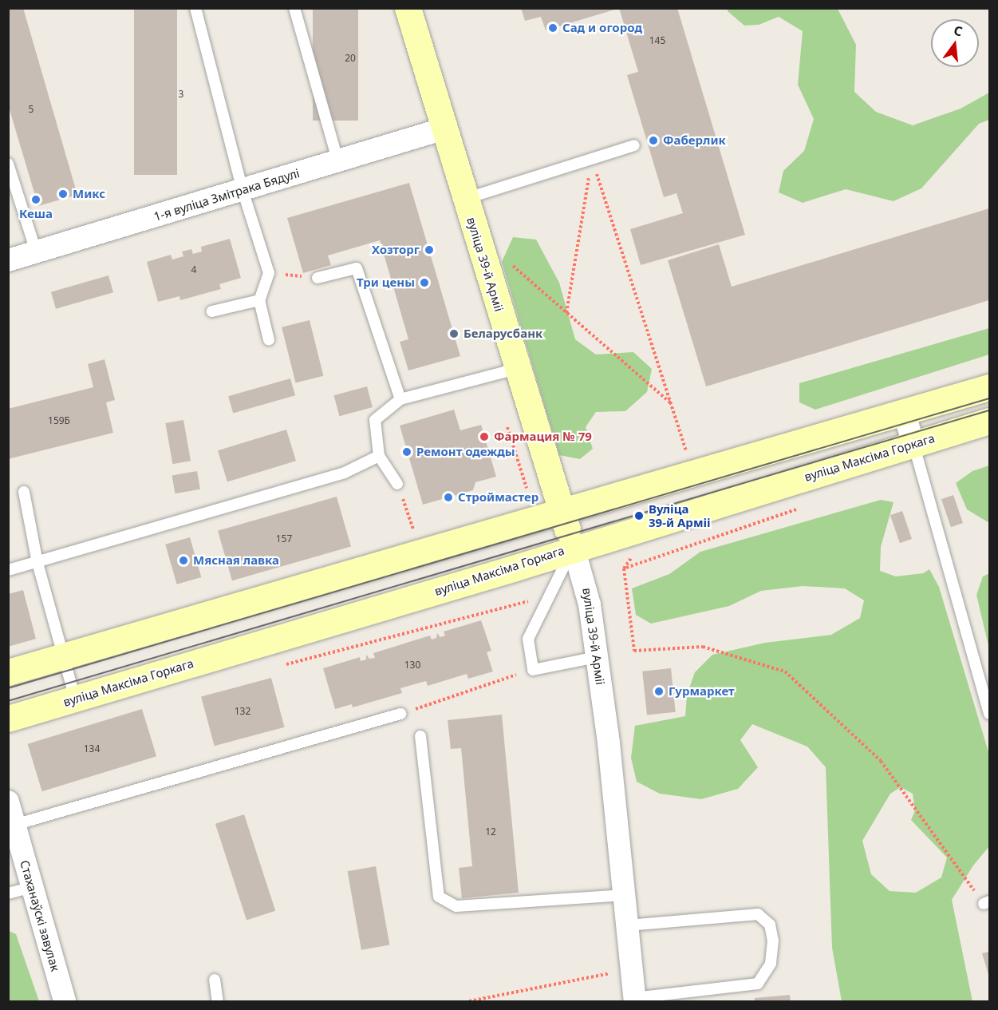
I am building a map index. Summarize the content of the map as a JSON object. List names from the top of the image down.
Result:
{
  "streets": {
    "main road": ["вуліца 39-й Арміі", "вуліца Максіма Горкага"],
    "street": ["1-я вуліца Змітрака Бядулі", "Стаханаўскі завулак"]
  },
  "crossings": [
    ["1-я вуліца Змітрака Бядулі", "вуліца 39-й Арміі"],
    ["вуліца 39-й Арміі", "вуліца Максіма Горкага"]
  ],
  "places": [
    "Сад и огород",
    "Фаберлик",
    "Микс",
    "Кеша",
    "Хозторг",
    "Три цены",
    "Беларусбанк",
    "Фармация № 79",
    "Ремонт одежды",
    "Строймастер",
    "Вуліца 39-й Арміі",
    "Мясная лавка",
    "Гурмаркет"
  ],
  "house_numbers": [
    "145",
    "20",
    "3",
    "5",
    "4",
    "159Б",
    "157",
    "130",
    "132",
    "134",
    "12"
  ],
  "north": "top"
}
